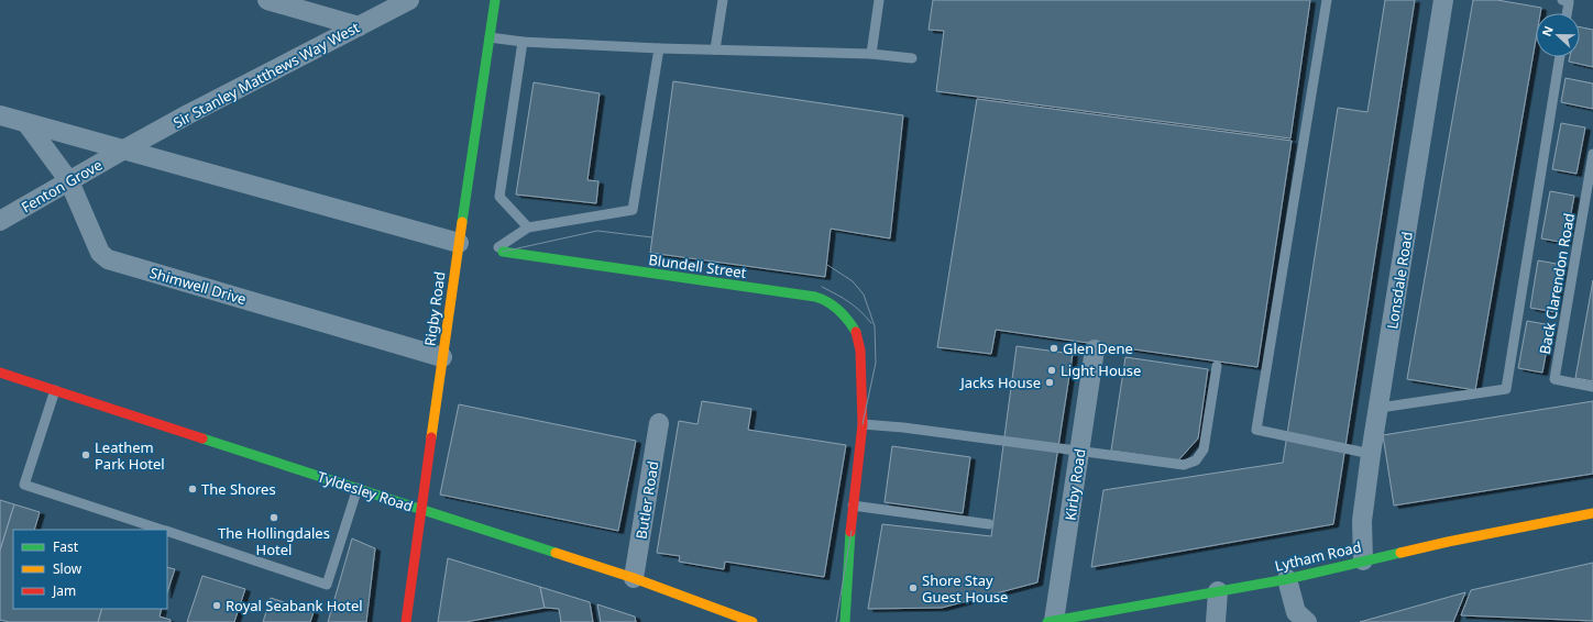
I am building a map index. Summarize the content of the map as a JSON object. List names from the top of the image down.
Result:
{
  "streets": {
    "street": [
      "Sir Stanley Matthews Way West",
      "Fenton Grove",
      "Blundell Street",
      "Lonsdale Road",
      "Shimwell Drive",
      "Rigby Road",
      "Kirby Road",
      "Tyldesley Road",
      "Butler Road",
      "Lytham Road"
    ],
    "lane": ["Back Clarendon Road"]
  },
  "crossings": [
    ["Sir Stanley Matthews Way West", "Fenton Grove"],
    ["Fenton Grove", "Shimwell Drive"],
    ["Lonsdale Road", "Lytham Road"],
    ["Shimwell Drive", "Rigby Road"],
    ["Rigby Road", "Tyldesley Road"],
    ["Kirby Road", "Lytham Road"],
    ["Tyldesley Road", "Butler Road"]
  ],
  "places": [
    "Glen Dene",
    "Light House",
    "Jacks House",
    "Leathem Park Hotel",
    "The Shores",
    "The Hollingdales Hotel",
    "Shore Stay Guest House",
    "Royal Seabank Hotel"
  ],
  "legend": ["Fast", "Slow", "Jam"],
  "north": "left"
}
